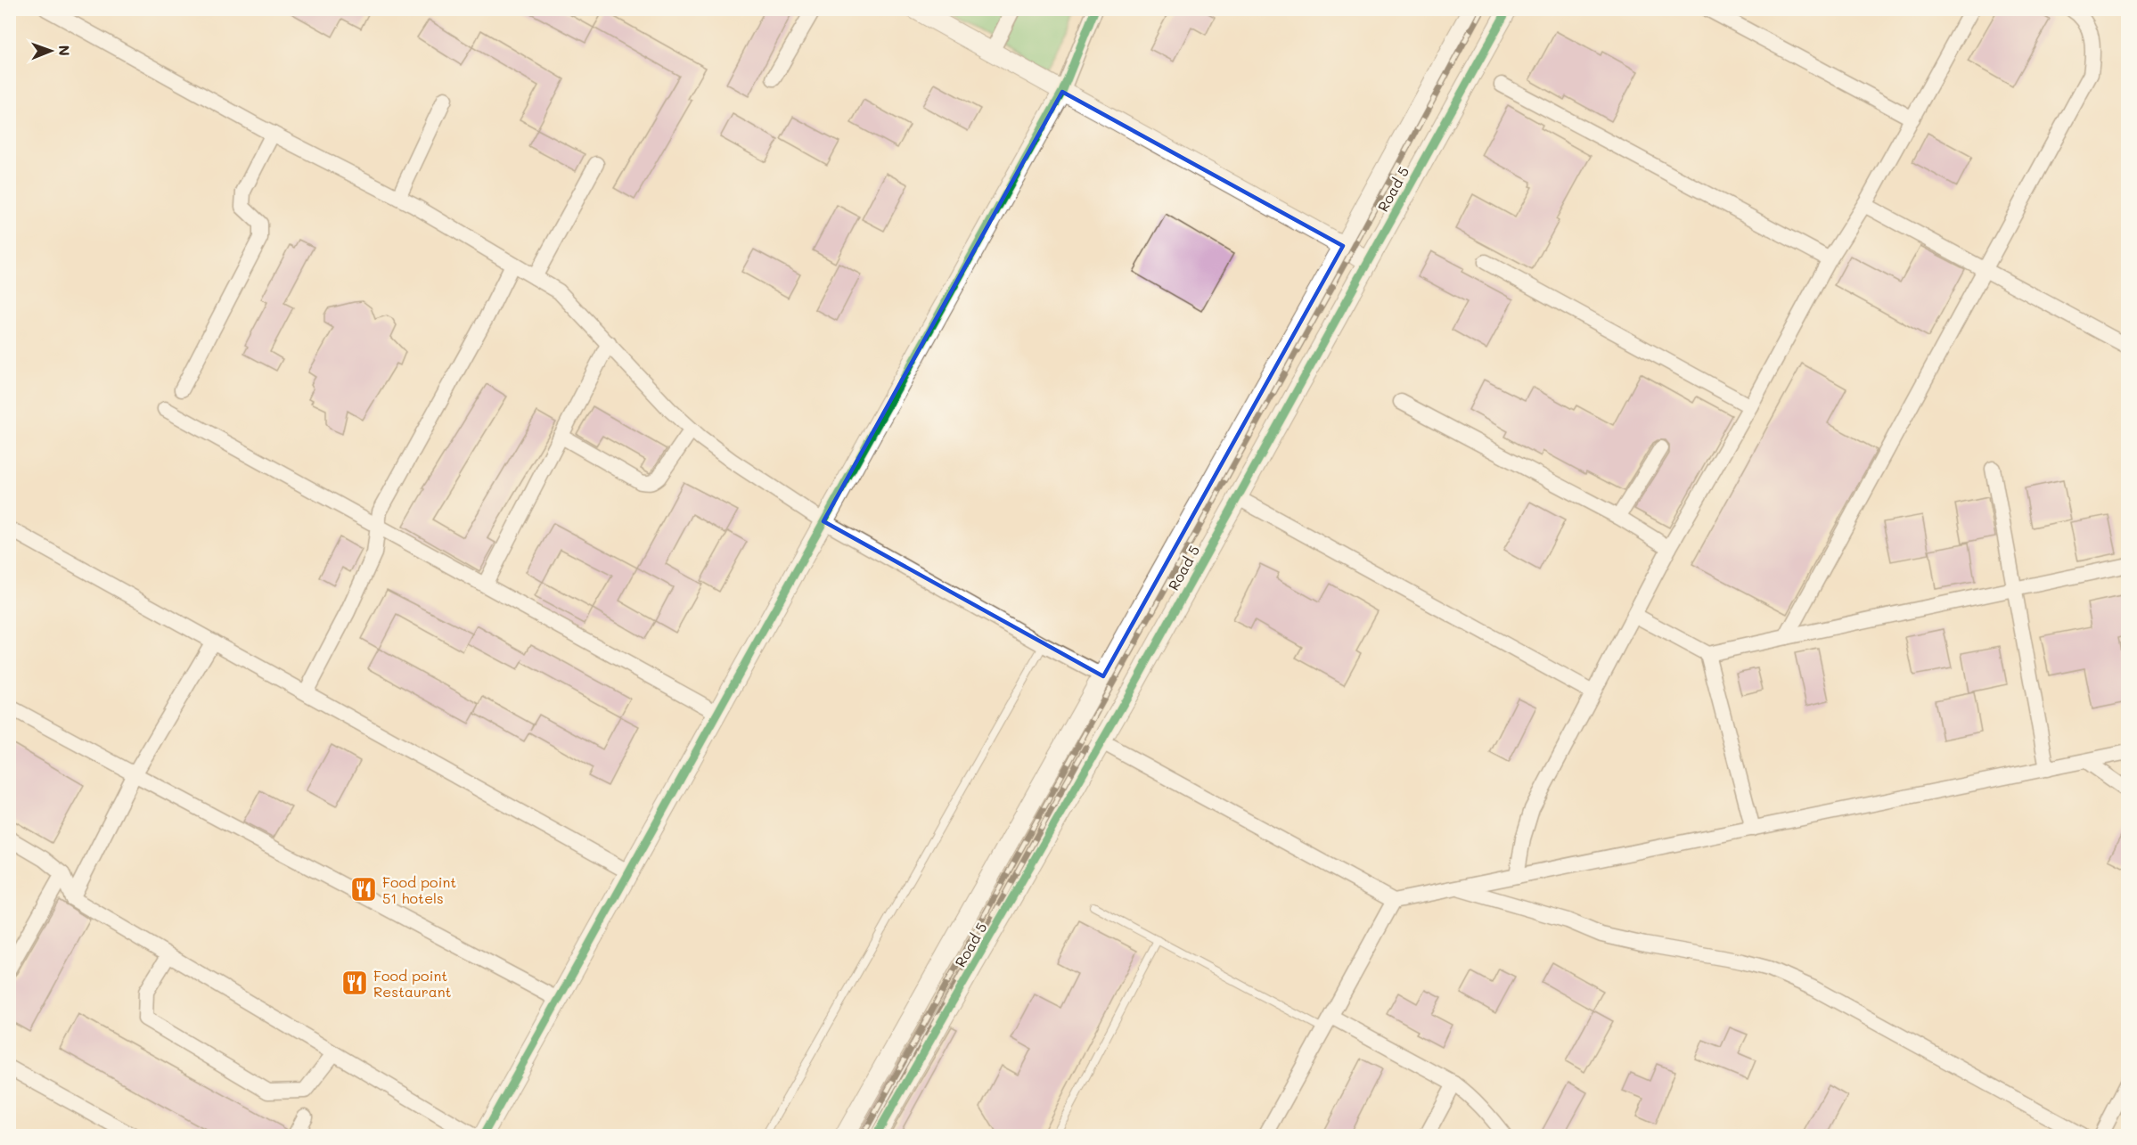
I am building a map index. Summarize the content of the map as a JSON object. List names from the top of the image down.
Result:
{
  "streets": {
    "street": ["Road 5"]
  },
  "places": {
    "restaurant": ["Food point 51 hotels", "Food point Restaurant"]
  },
  "north": "right"
}
